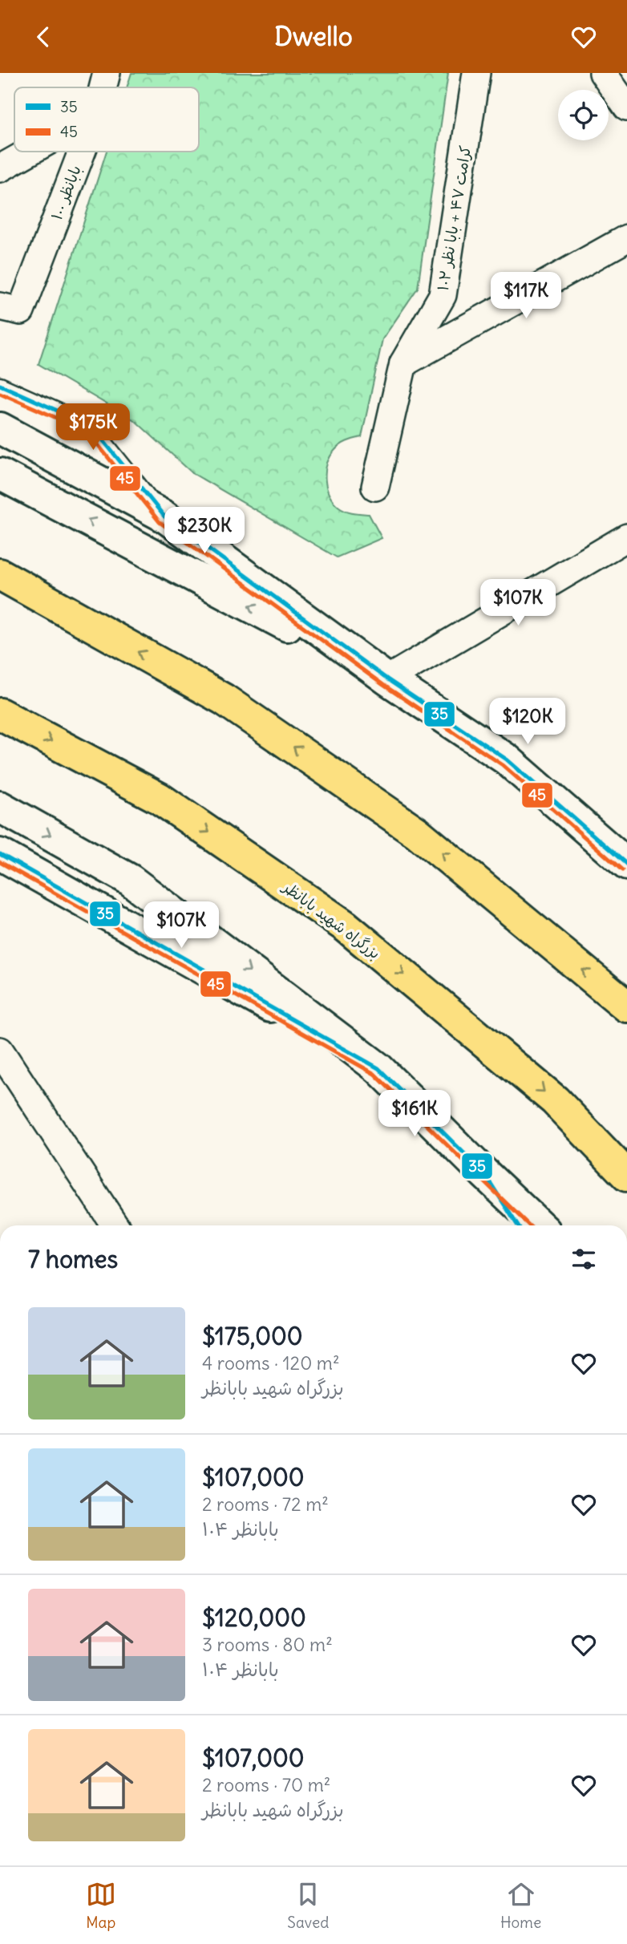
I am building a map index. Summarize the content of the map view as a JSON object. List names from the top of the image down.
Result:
{
  "streets": {
    "main road": ["بزرگراه شهید بابانظر"],
    "street": ["بابانظر ۱۰۰", "کرامت ۴۷ + بابا نظر ۱۰۲"]
  },
  "lines": ["transit line 35", "transit line 45"],
  "legend": ["35", "45"],
  "page": {
    "header": "Dwello",
    "price": [
      "$117K",
      "$175K",
      "$230K",
      "$107K",
      "$120K",
      "$107K",
      "$161K"
    ],
    "heading": "7 homes",
    "list": [
      {
        "name": "$175,000",
        "note": "4 rooms · 120 m² · بزرگراه شهید بابانظر"
      },
      {
        "name": "$107,000",
        "note": "2 rooms · 72 m² · بابانظر ۱۰۴"
      },
      {
        "name": "$120,000",
        "note": "3 rooms · 80 m² · بابانظر ۱۰۴"
      },
      {
        "name": "$107,000",
        "note": "2 rooms · 70 m² · بزرگراه شهید بابانظر"
      }
    ],
    "tabs": ["Map", "Saved", "Home"]
  }
}
